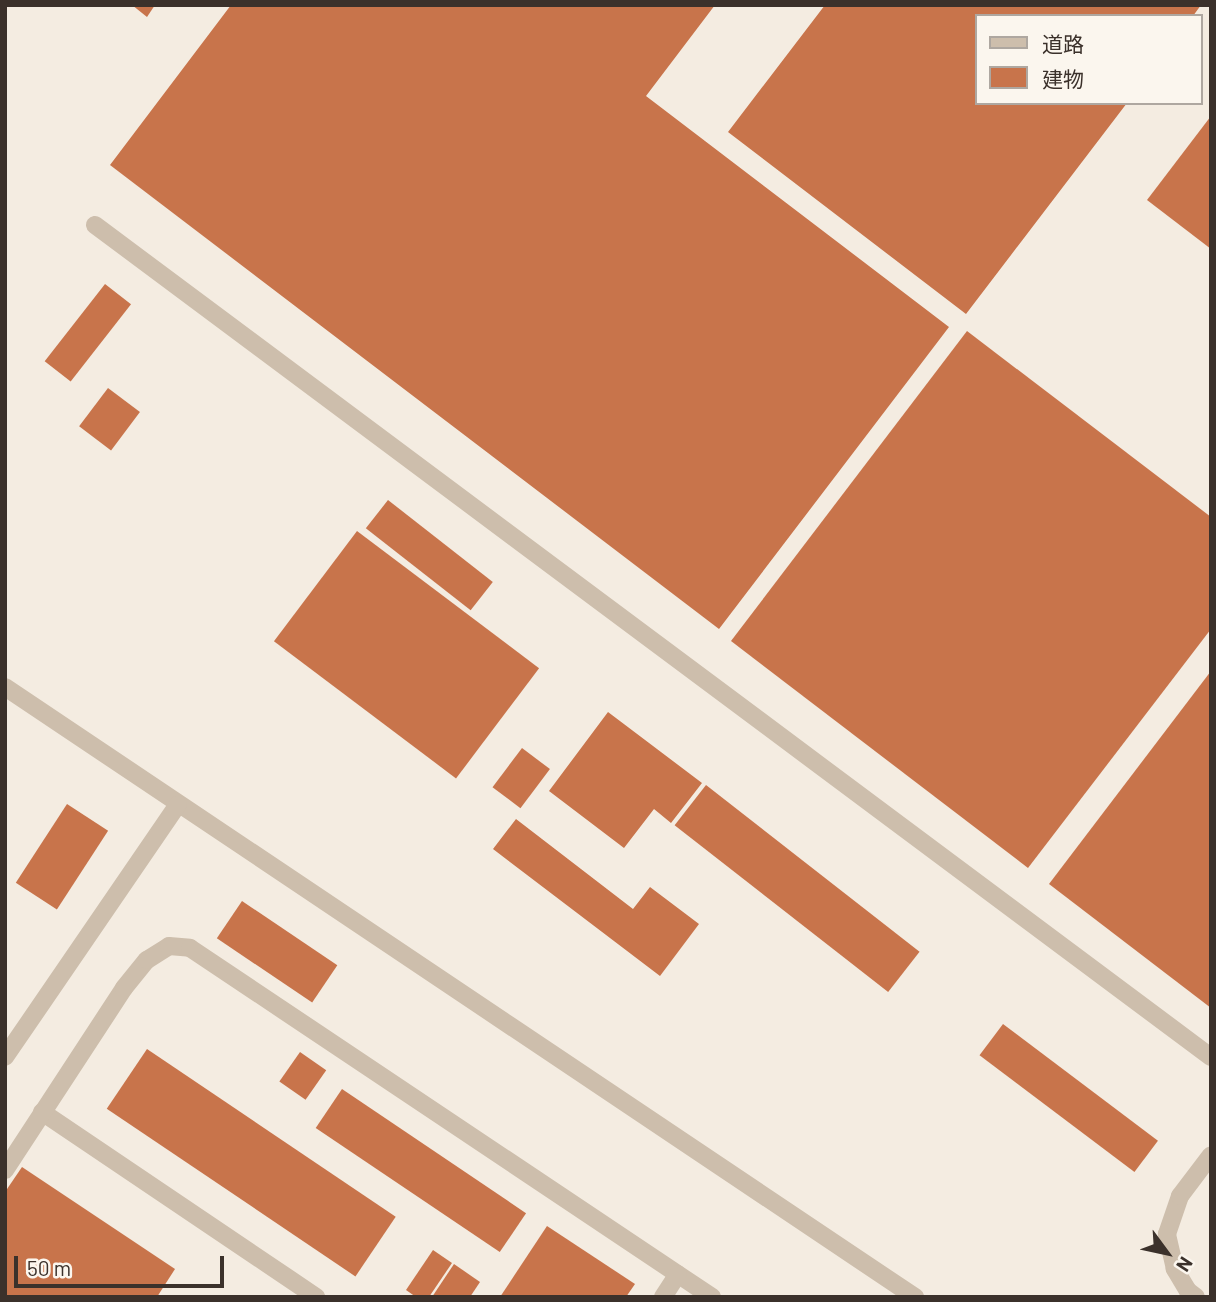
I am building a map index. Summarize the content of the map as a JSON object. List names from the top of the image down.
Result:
{
  "legend": ["道路", "建物"],
  "scale_bar": "50 m",
  "north": "bottom right"
}
